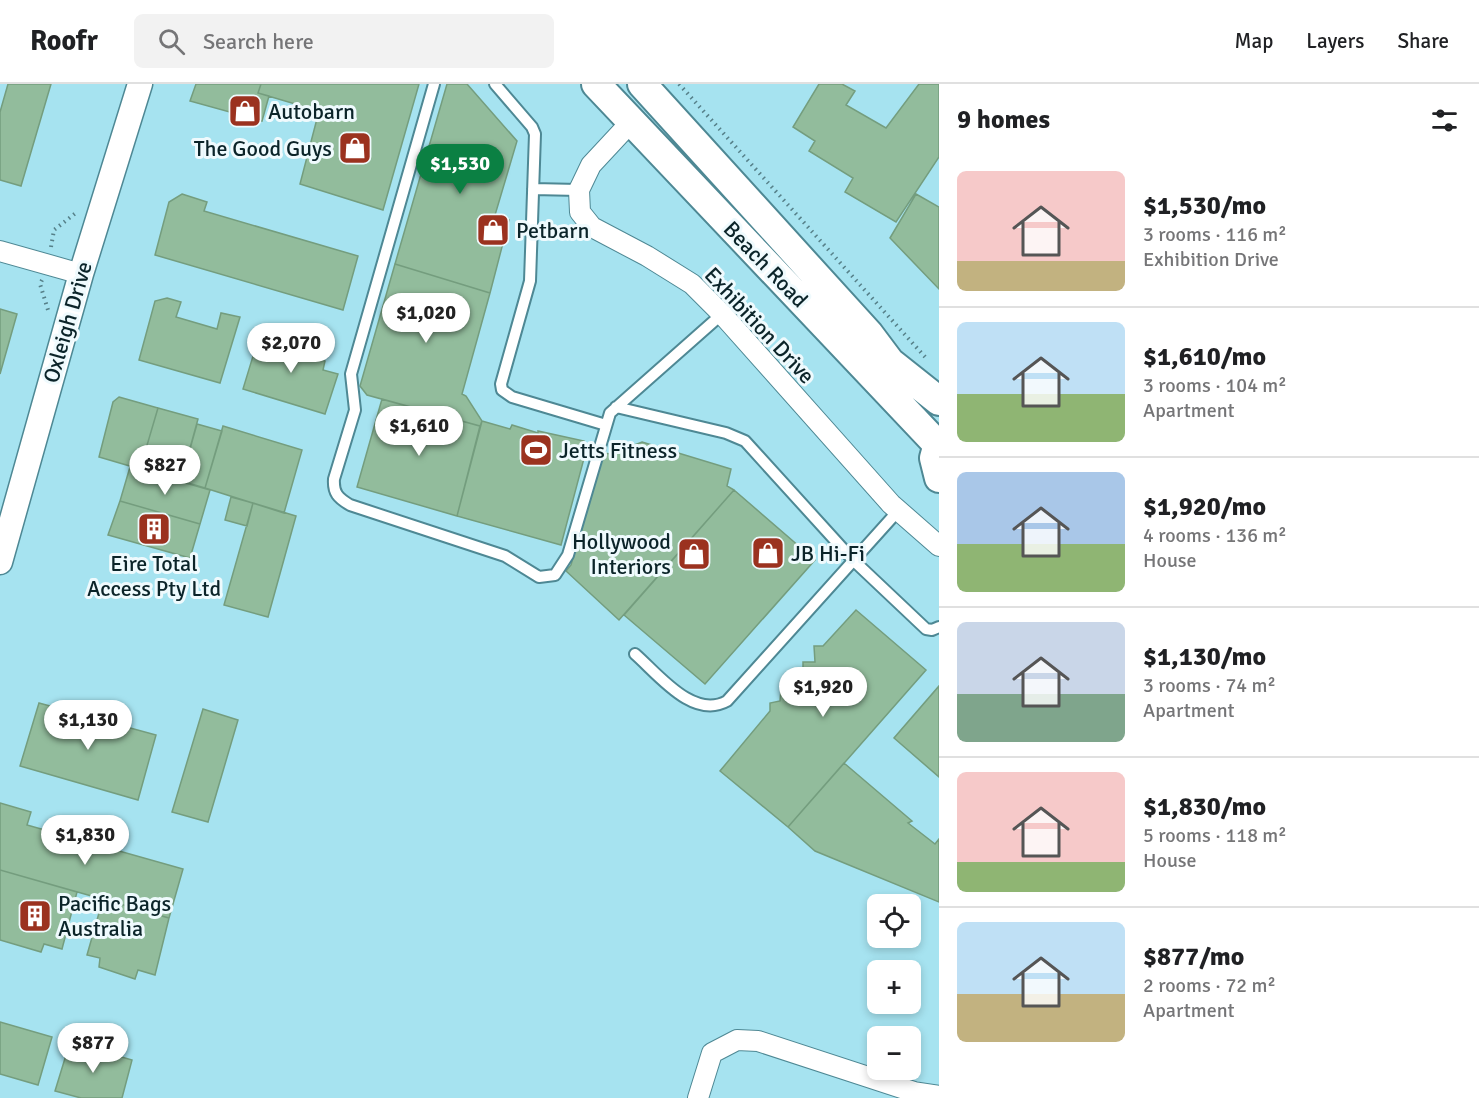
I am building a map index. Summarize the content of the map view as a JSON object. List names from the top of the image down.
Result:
{
  "streets": {
    "main road": ["Beach Road"],
    "street": ["Oxleigh Drive", "Exhibition Drive"]
  },
  "places": {
    "shop": [
      "Autobarn",
      "The Good Guys",
      "Petbarn",
      "JB Hi-Fi",
      "Hollywood Interiors"
    ],
    "sports": ["Jetts Fitness"],
    "building": ["Eire Total Access Pty Ltd", "Pacific Bags Australia"]
  },
  "page": {
    "header": "Roofr",
    "search": "Search here",
    "nav": ["Map", "Layers", "Share"],
    "heading": "9 homes",
    "price": [
      "$1,530",
      "$1,020",
      "$2,070",
      "$1,610",
      "$827",
      "$1,920",
      "$1,130",
      "$1,830",
      "$877"
    ],
    "list": [
      {
        "name": "$1,530/mo",
        "note": "3 rooms · 116 m² · Exhibition Drive"
      },
      {
        "name": "$1,610/mo",
        "note": "3 rooms · 104 m² · Apartment"
      },
      {
        "name": "$1,920/mo",
        "note": "4 rooms · 136 m² · House"
      },
      {
        "name": "$1,130/mo",
        "note": "3 rooms · 74 m² · Apartment"
      },
      {
        "name": "$1,830/mo",
        "note": "5 rooms · 118 m² · House"
      },
      {
        "name": "$877/mo",
        "note": "2 rooms · 72 m² · Apartment"
      }
    ],
    "map_buttons": ["+", "−"]
  }
}
